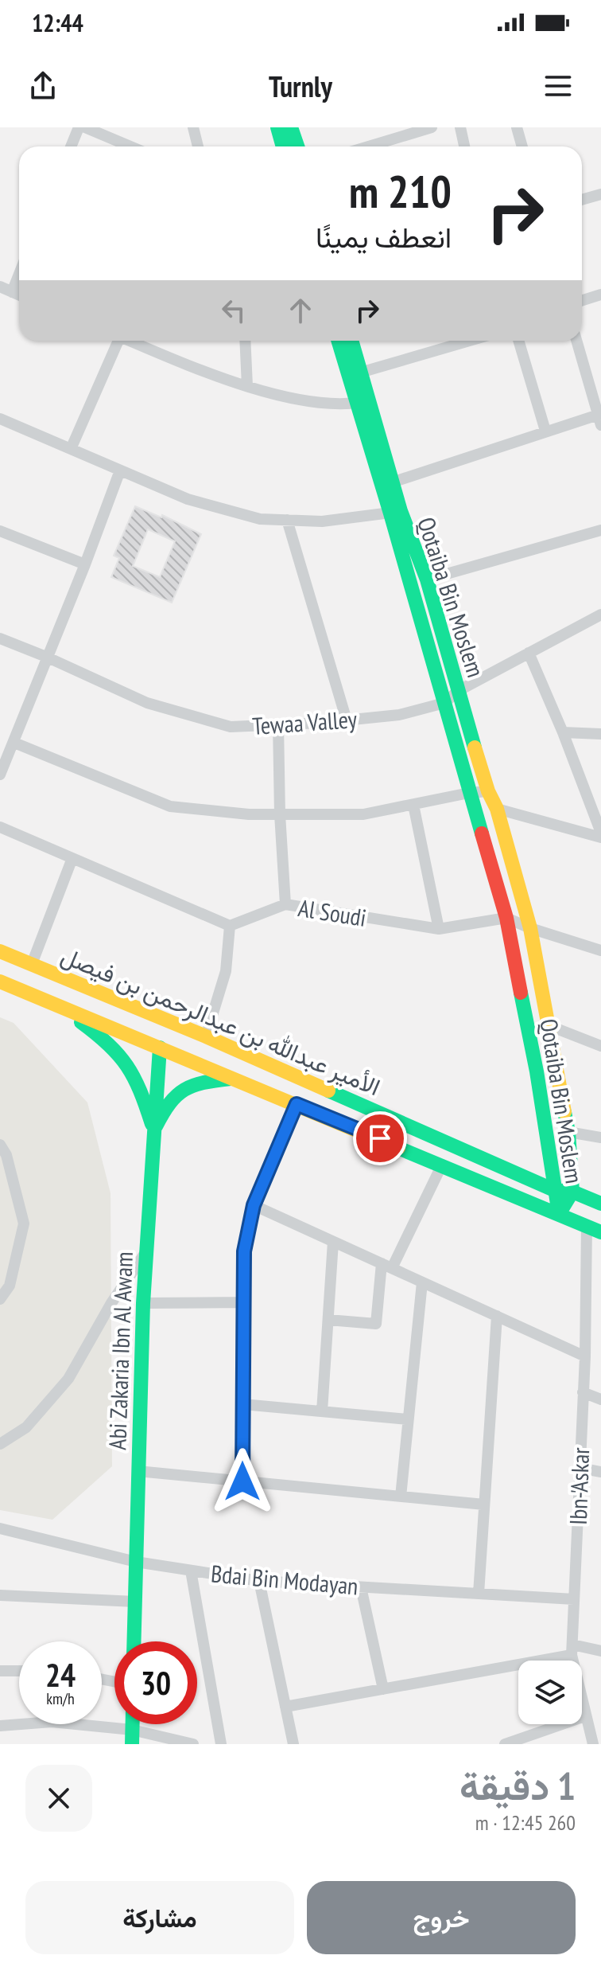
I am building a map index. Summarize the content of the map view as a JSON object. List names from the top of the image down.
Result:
{
  "streets": {
    "street": [
      "Qotaiba Bin Moslem",
      "Tewaa Valley",
      "Al Soudi",
      "الأمير عبدالله بن عبدالرحمن بن فيصل",
      "Abi Zakaria Ibn Al Awam",
      "Ibn-'Askar",
      "Bdai Bin Modayan"
    ]
  },
  "crossings": [
    ["Qotaiba Bin Moslem", "Tewaa Valley"],
    ["Qotaiba Bin Moslem", "Al Soudi"],
    ["Qotaiba Bin Moslem", "الأمير عبدالله بن عبدالرحمن بن فيصل"],
    ["الأمير عبدالله بن عبدالرحمن بن فيصل", "Abi Zakaria Ibn Al Awam"],
    ["الأمير عبدالله بن عبدالرحمن بن فيصل", "Ibn-'Askar"],
    ["Abi Zakaria Ibn Al Awam", "Bdai Bin Modayan"],
    ["Ibn-'Askar", "Bdai Bin Modayan"]
  ],
  "page": {
    "status": "12:44",
    "header": "Turnly",
    "turn": ["210 m", "انعطف يمينًا"],
    "speed": "24 km/h",
    "limit": "30",
    "heading": ["1 دقيقة", "260 m · 12:45"],
    "buttons": ["خروج", "مشاركة"]
  }
}
